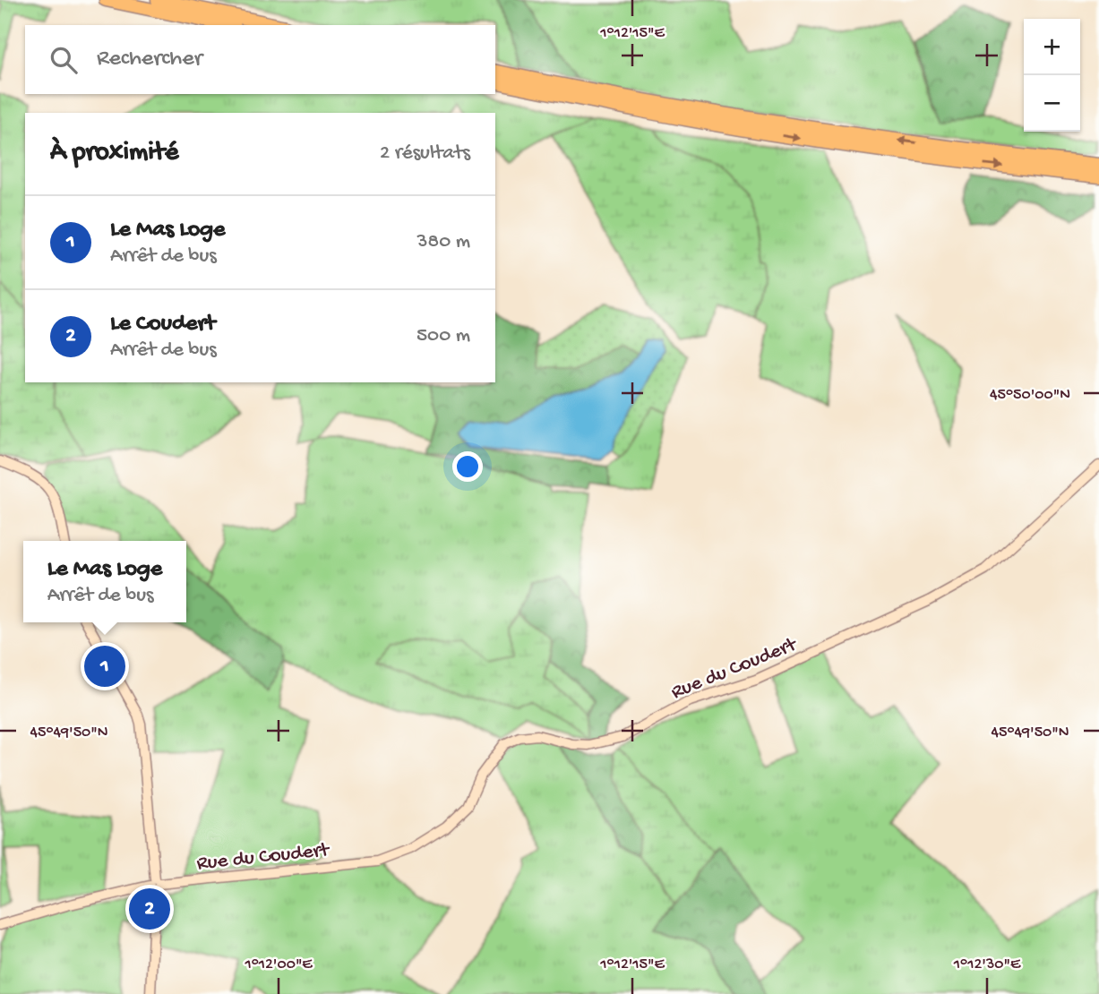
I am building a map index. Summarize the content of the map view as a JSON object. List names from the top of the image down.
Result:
{
  "streets": {
    "street": ["Rue du Coudert"]
  },
  "page": {
    "map_buttons": ["+", "−"],
    "search": "Rechercher",
    "heading": ["À proximité", "2 résultats"],
    "list": [
      {
        "mark": "1",
        "name": "Le Mas Loge",
        "note": "Arrêt de bus",
        "value": "380 m"
      },
      {
        "mark": "2",
        "name": "Le Coudert",
        "note": "Arrêt de bus",
        "value": "500 m"
      }
    ],
    "popup": ["Le Mas Loge", "Arrêt de bus"],
    "pins": ["1", "2"]
  },
  "coordinates": [
    "1°12'15\"E",
    "45°50'00\"N",
    "45°49'50\"N",
    "1°12'00\"E",
    "1°12'30\"E"
  ]
}
